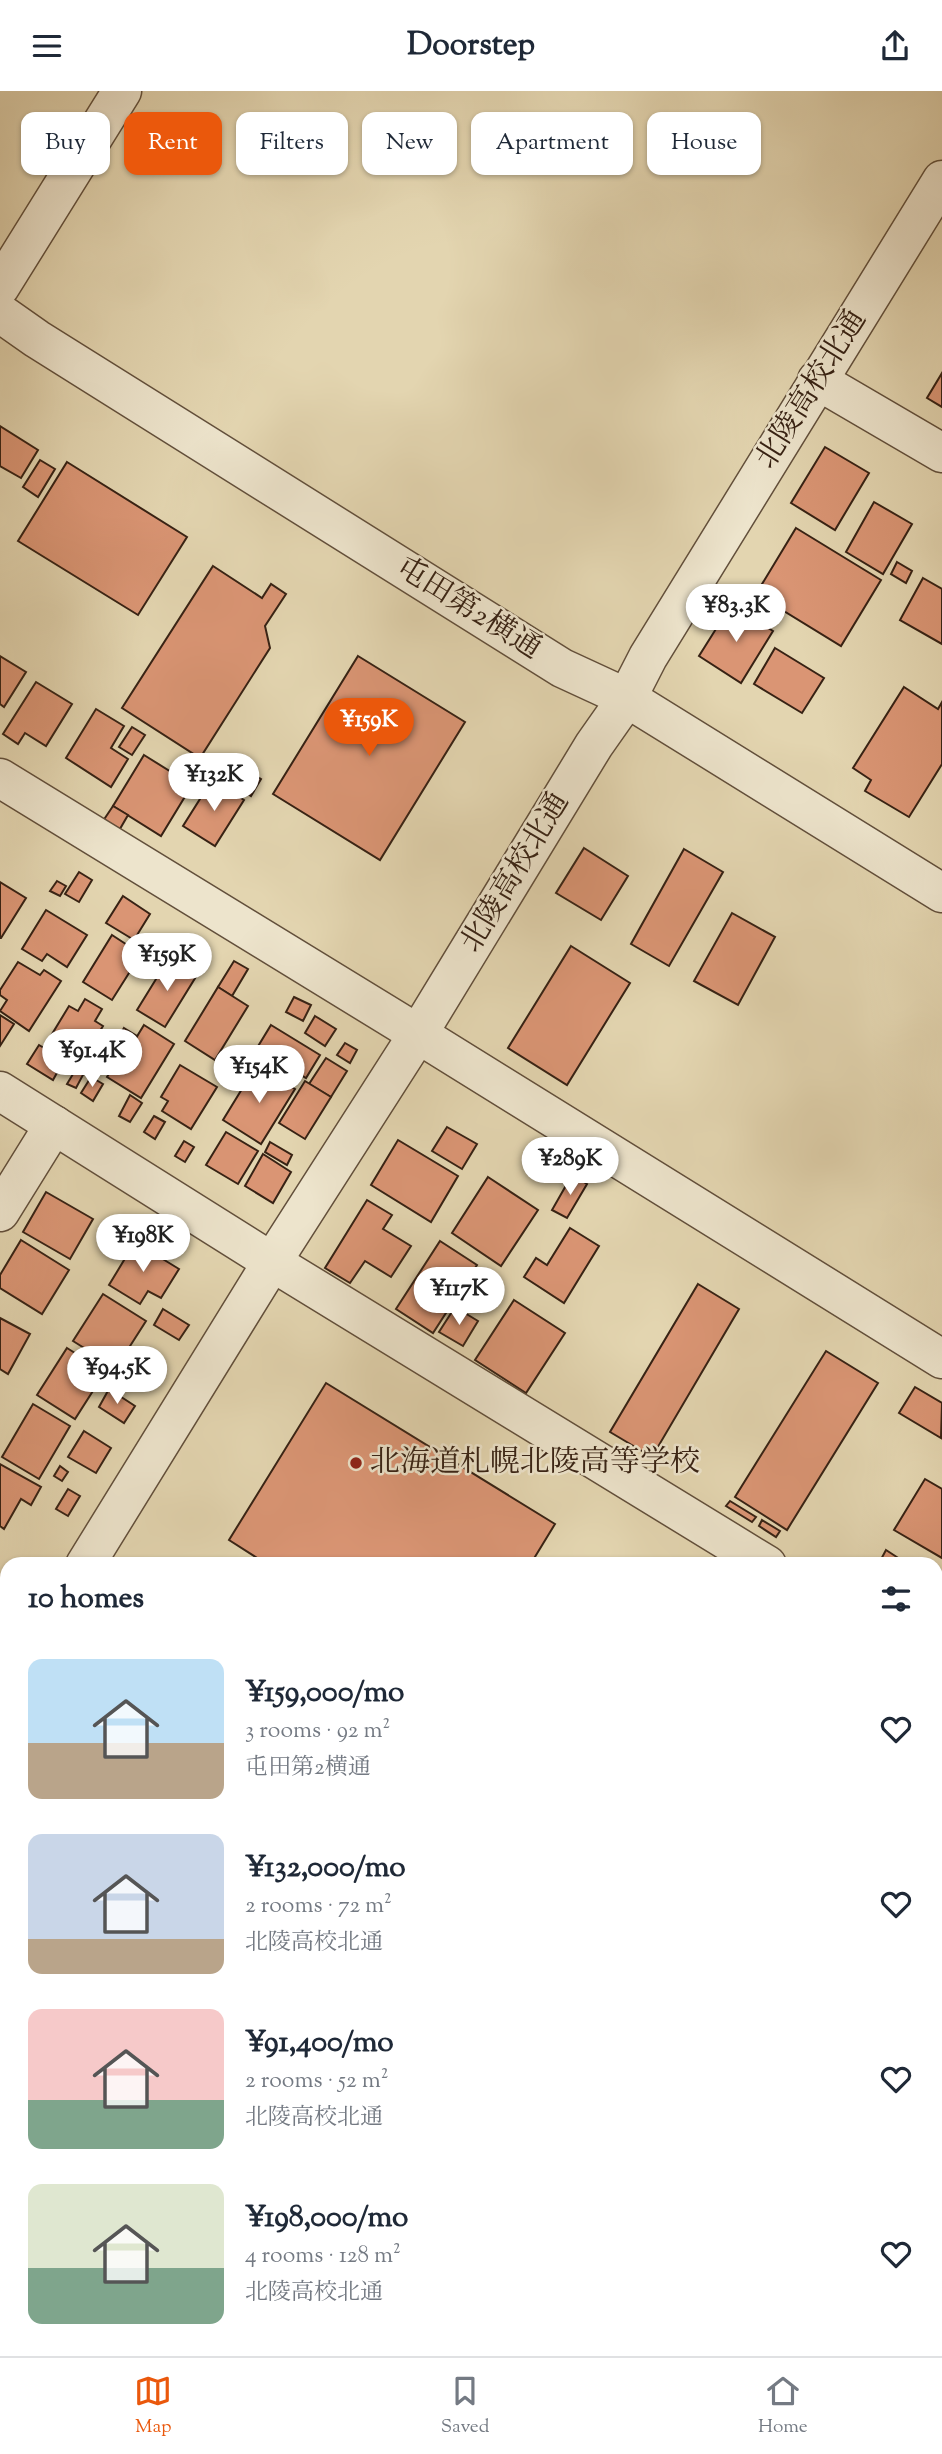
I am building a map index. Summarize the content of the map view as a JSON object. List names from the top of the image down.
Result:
{
  "streets": {
    "street": ["北陵高校北通", "屯田第2横通"]
  },
  "crossings": [
    ["北陵高校北通", "屯田第2横通"]
  ],
  "places": ["北海道札幌北陵高等学校"],
  "page": {
    "header": "Doorstep",
    "chip": [
      "Buy",
      "Rent",
      "Filters",
      "New",
      "Apartment",
      "House"
    ],
    "price": [
      "¥83.3K",
      "¥159K",
      "¥132K",
      "¥159K",
      "¥91.4K",
      "¥154K",
      "¥289K",
      "¥198K",
      "¥117K",
      "¥94.5K"
    ],
    "heading": "10 homes",
    "list": [
      {
        "name": "¥159,000/mo",
        "note": "3 rooms · 92 m² · 屯田第2横通"
      },
      {
        "name": "¥132,000/mo",
        "note": "2 rooms · 72 m² · 北陵高校北通"
      },
      {
        "name": "¥91,400/mo",
        "note": "2 rooms · 52 m² · 北陵高校北通"
      },
      {
        "name": "¥198,000/mo",
        "note": "4 rooms · 128 m² · 北陵高校北通"
      }
    ],
    "tabs": ["Map", "Saved", "Home"]
  }
}
